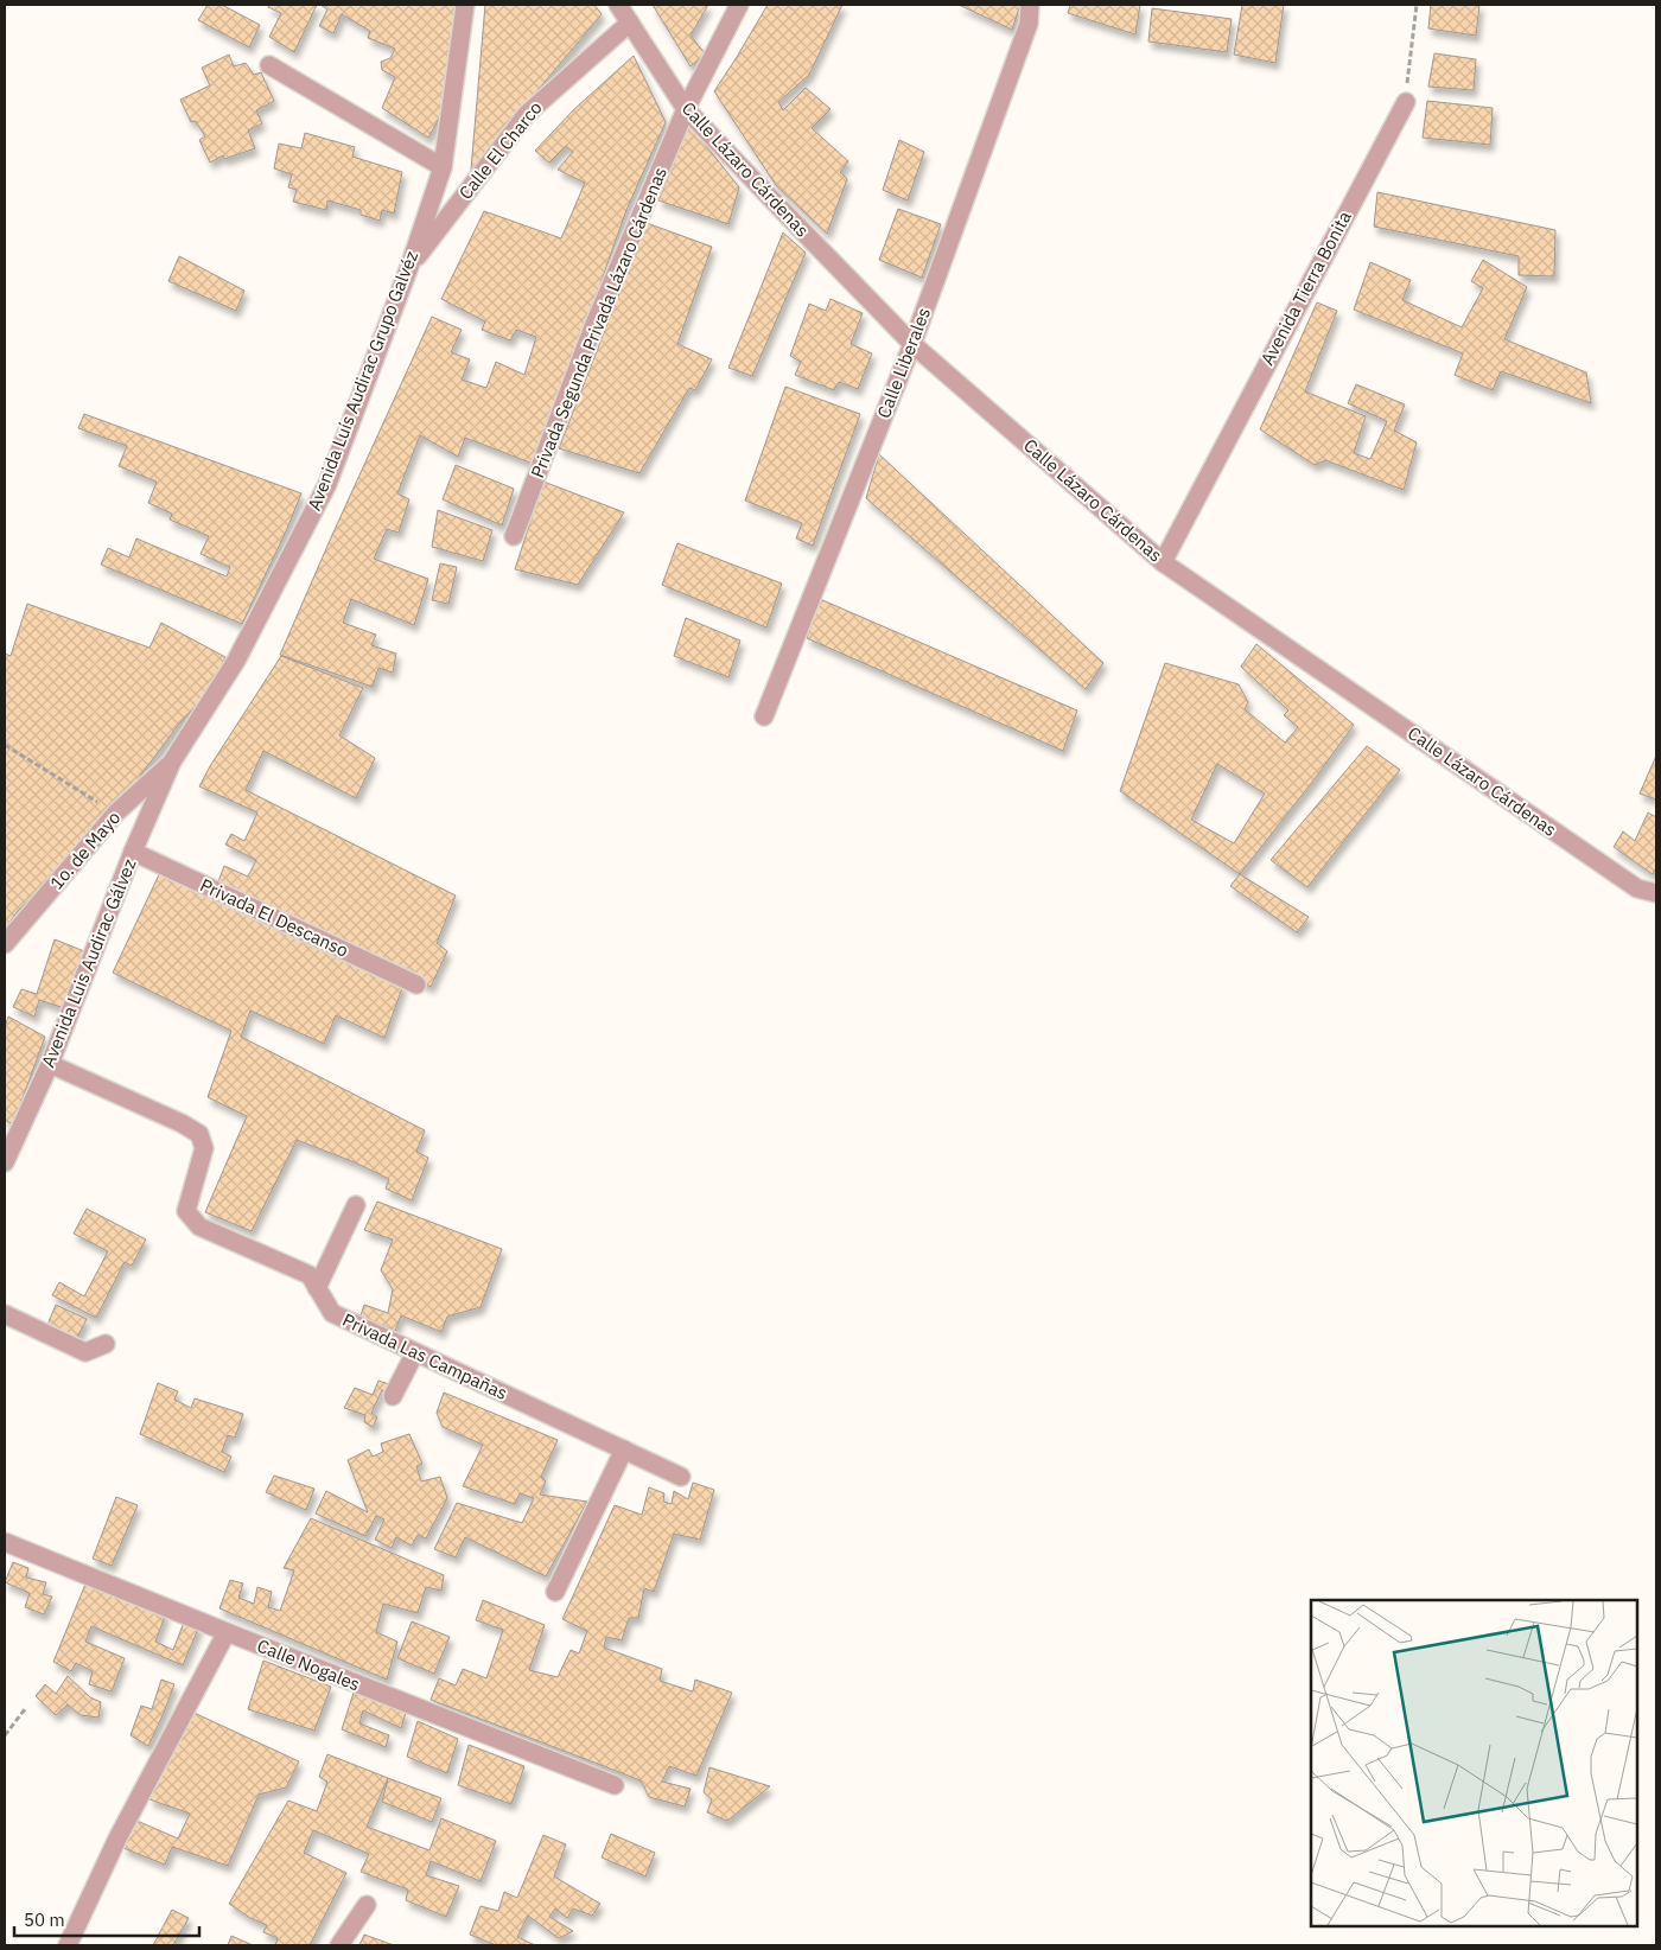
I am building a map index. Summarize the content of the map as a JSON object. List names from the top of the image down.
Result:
{
  "streets": {
    "street": [
      "Calle El Charco",
      "Calle Lázaro Cárdenas",
      "Avenida Tierra Bonita",
      "Privada Segunda Privada Lázaro Cárdenas",
      "Calle Liberales",
      "Avenida Luís Audirac Grupo Galvéz",
      "1o. de Mayo",
      "Privada El Descanso",
      "Avenida Luis Audirac Gálvez",
      "Privada Las Campañas",
      "Calle Nogales"
    ]
  },
  "crossings": [
    ["Calle El Charco", "Calle Lázaro Cárdenas"],
    ["Calle El Charco", "Avenida Luís Audirac Grupo Galvéz"],
    ["Calle Lázaro Cárdenas", "Avenida Tierra Bonita"],
    ["Calle Lázaro Cárdenas", "Privada Segunda Privada Lázaro Cárdenas"],
    ["Calle Lázaro Cárdenas", "Calle Liberales"],
    ["Avenida Luís Audirac Grupo Galvéz", "1o. de Mayo"],
    ["Avenida Luís Audirac Grupo Galvéz", "Avenida Luis Audirac Gálvez"],
    ["1o. de Mayo", "Avenida Luis Audirac Gálvez"],
    ["Privada El Descanso", "Avenida Luis Audirac Gálvez"],
    ["Avenida Luis Audirac Gálvez", "Privada Las Campañas"]
  ],
  "scale_bar": "50 m"
}
